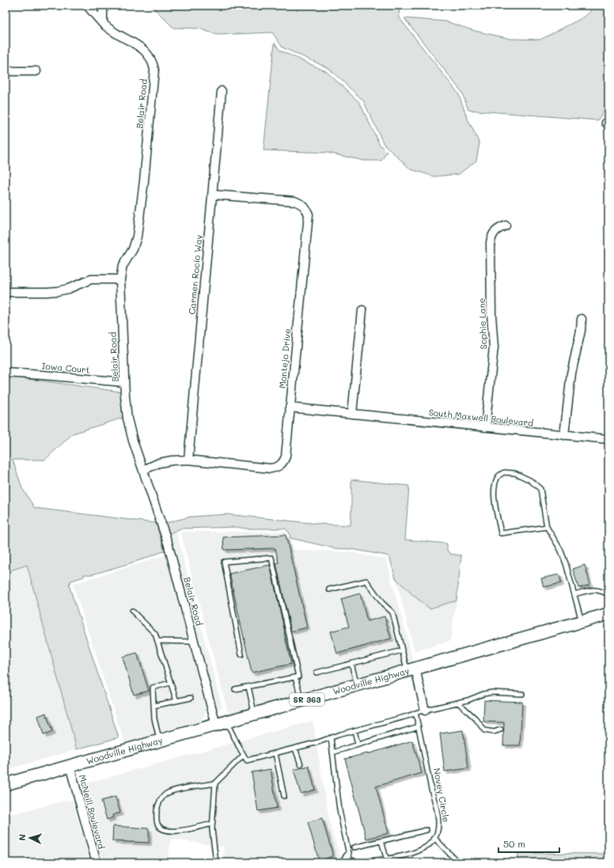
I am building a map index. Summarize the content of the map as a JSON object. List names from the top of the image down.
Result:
{
  "streets": {
    "main road": ["Woodville Highway", "SR 363"],
    "street": [
      "Belair Road",
      "Carmen Rocio Way",
      "Sophie Lane",
      "Montejo Drive",
      "Iowa Court",
      "South Maxwell Boulevard",
      "McNeill Boulevard"
    ],
    "lane": ["Novey Circle"]
  },
  "crossings": [
    ["Belair Road", "Montejo Drive"],
    ["Belair Road", "Iowa Court"],
    ["Belair Road", "Woodville Highway"],
    ["Carmen Rocio Way", "Montejo Drive"],
    ["Sophie Lane", "South Maxwell Boulevard"],
    ["Montejo Drive", "South Maxwell Boulevard"],
    ["Woodville Highway", "McNeill Boulevard"]
  ],
  "scale_bar": "50 m",
  "north": "left"
}
